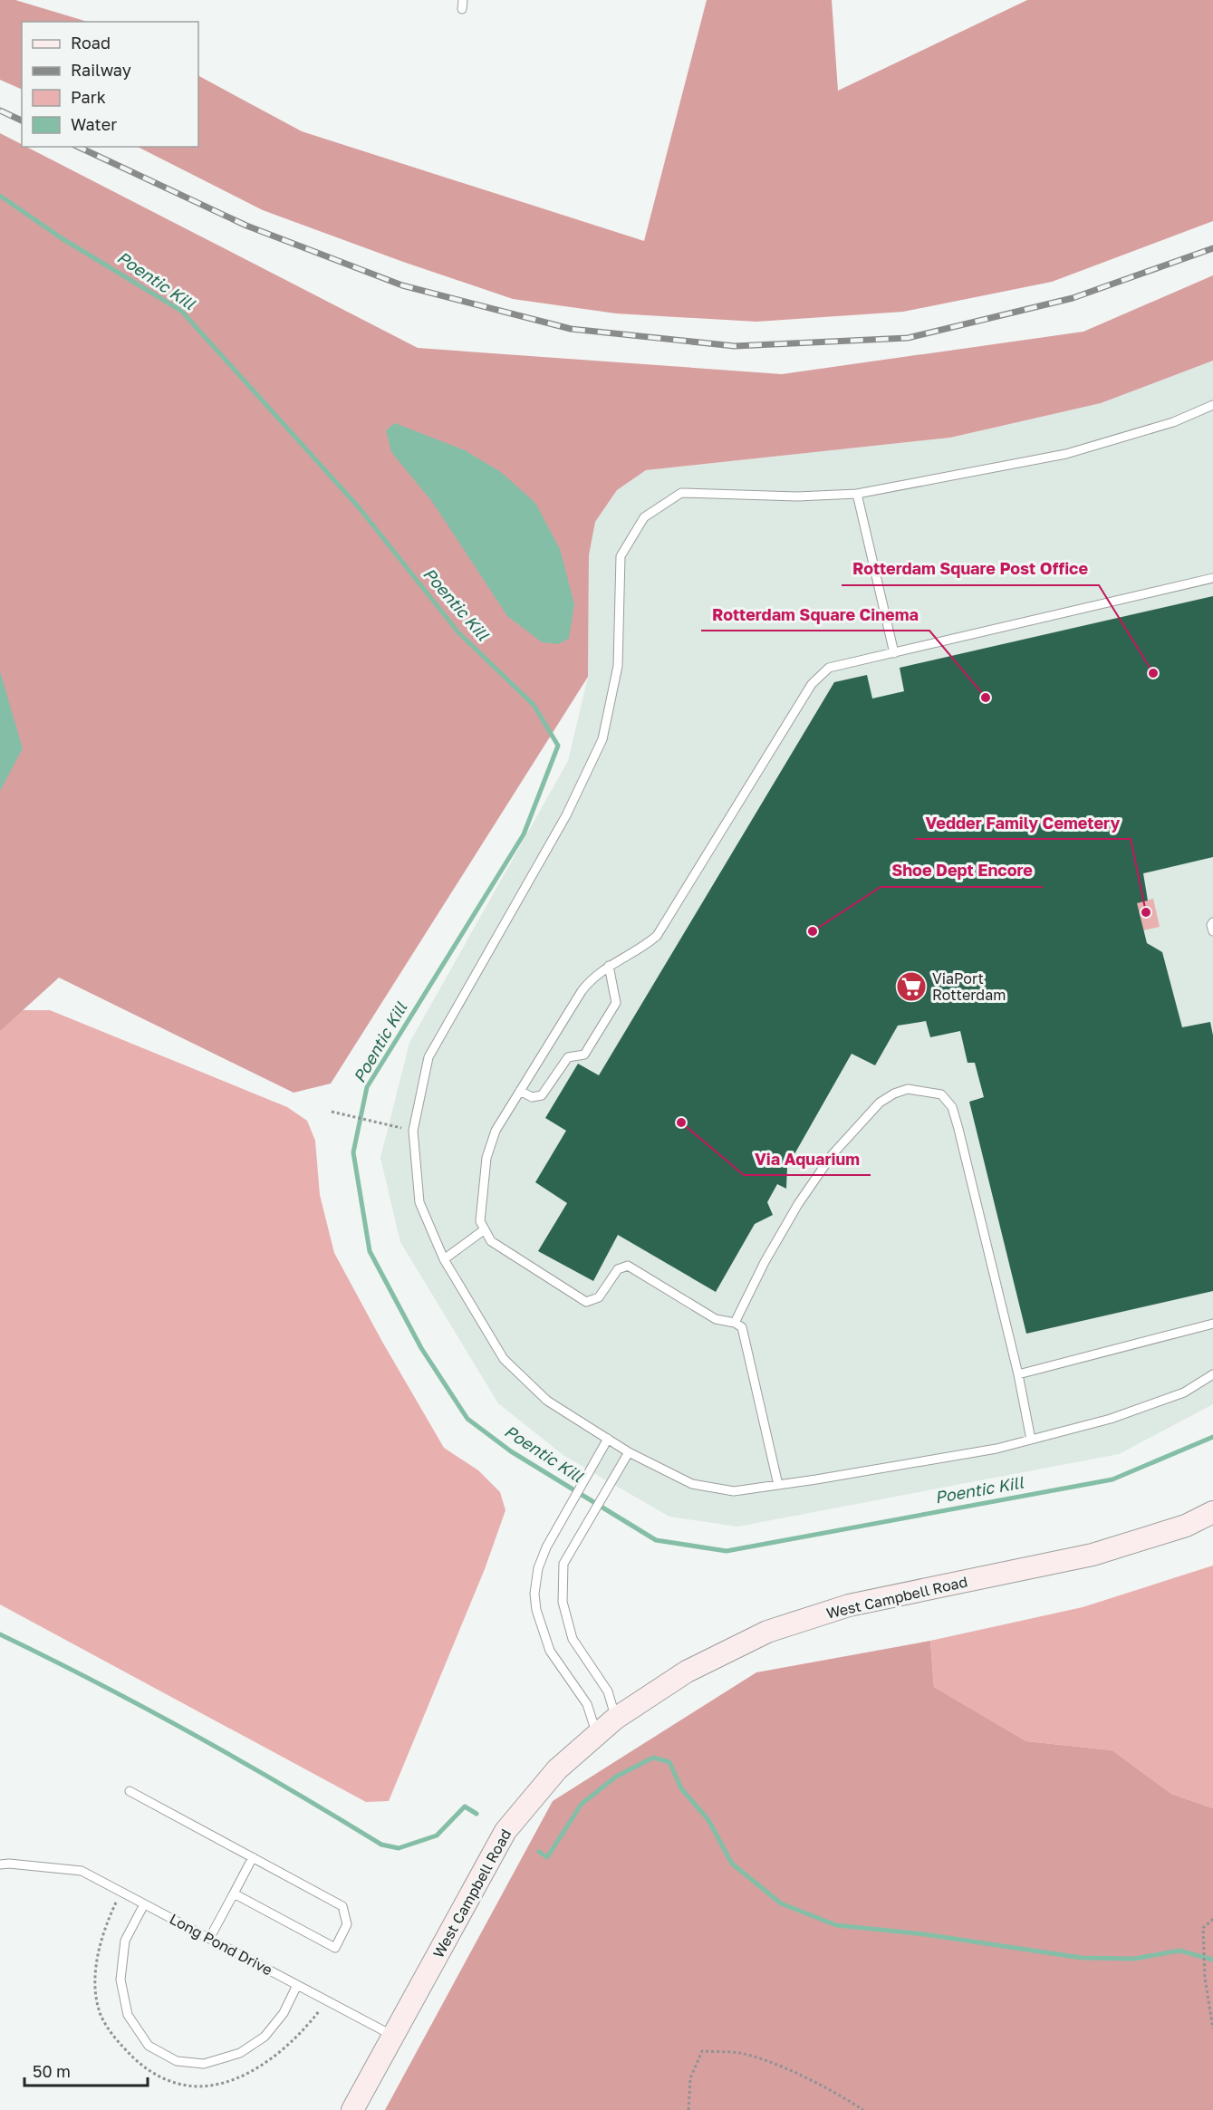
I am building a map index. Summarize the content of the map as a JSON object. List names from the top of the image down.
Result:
{
  "streets": {
    "main road": ["West Campbell Road"],
    "lane": ["Long Pond Drive"]
  },
  "crossings": [
    ["West Campbell Road", "Long Pond Drive"]
  ],
  "water": ["Poentic Kill"],
  "places": {
    "other": [
      "Rotterdam Square Post Office",
      "Rotterdam Square Cinema",
      "Vedder Family Cemetery",
      "Shoe Dept Encore",
      "Via Aquarium"
    ],
    "supermarket": ["ViaPort Rotterdam"]
  },
  "legend": [
    "Road",
    "Railway",
    "Park",
    "Water"
  ],
  "scale_bar": "50 m"
}
